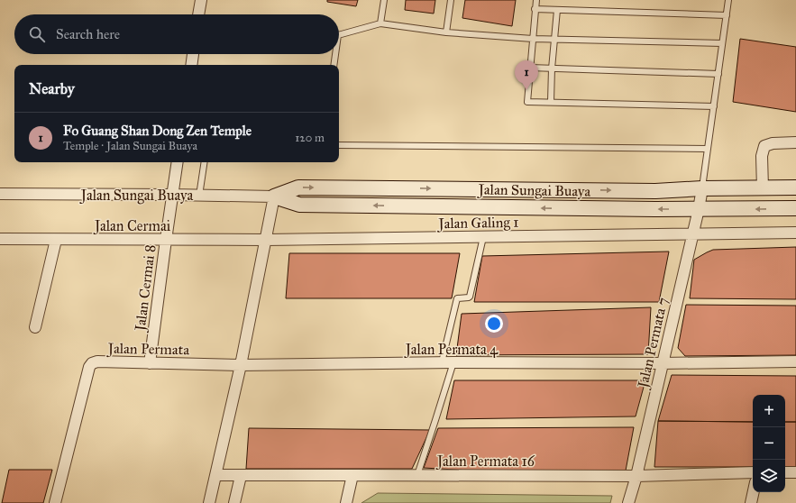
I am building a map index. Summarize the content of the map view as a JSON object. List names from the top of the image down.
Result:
{
  "streets": {
    "street": [
      "Jalan Sungai Buaya",
      "Jalan Galing 1",
      "Jalan Cermai",
      "Jalan Cermai 8",
      "Jalan Permata 7",
      "Jalan Permata",
      "Jalan Permata 4",
      "Jalan Permata 16"
    ]
  },
  "crossings": [
    ["Jalan Sungai Buaya", "Jalan Cermai 8"],
    ["Jalan Sungai Buaya", "Jalan Permata 7"],
    ["Jalan Galing 1", "Jalan Cermai"],
    ["Jalan Galing 1", "Jalan Permata 7"],
    ["Jalan Cermai", "Jalan Cermai 8"],
    ["Jalan Cermai 8", "Jalan Permata"],
    ["Jalan Permata 7", "Jalan Permata 4"],
    ["Jalan Permata 7", "Jalan Permata 16"],
    ["Jalan Permata", "Jalan Permata 4"]
  ],
  "page": {
    "search": "Search here",
    "pins": "1",
    "heading": "Nearby",
    "list": [
      {
        "mark": "1",
        "name": "Fo Guang Shan Dong Zen Temple",
        "note": "Temple · Jalan Sungai Buaya",
        "value": "120 m"
      }
    ],
    "map_buttons": ["+", "−"]
  }
}
